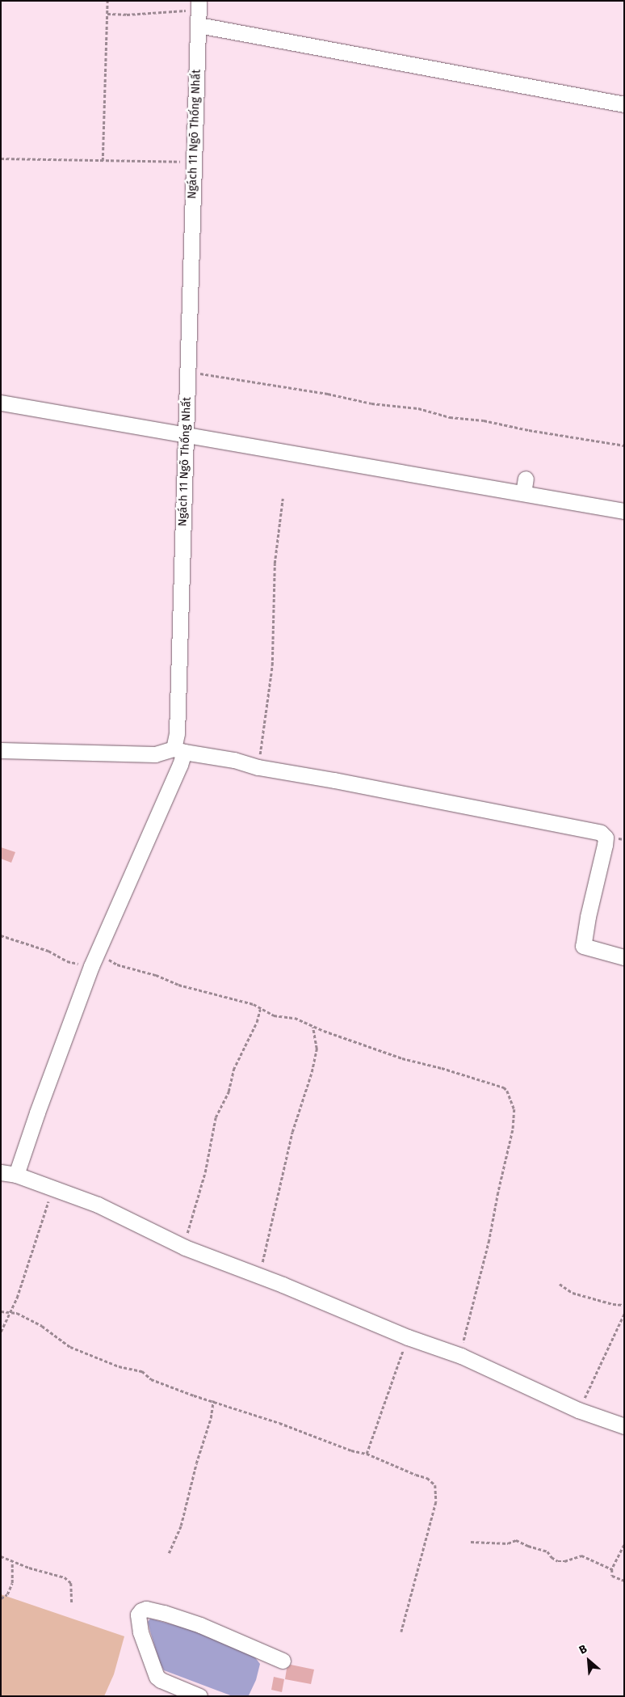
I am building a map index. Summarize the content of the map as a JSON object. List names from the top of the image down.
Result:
{
  "streets": {
    "street": ["Ngách 11 Ngõ Thống Nhất"]
  },
  "north": "top left"
}
